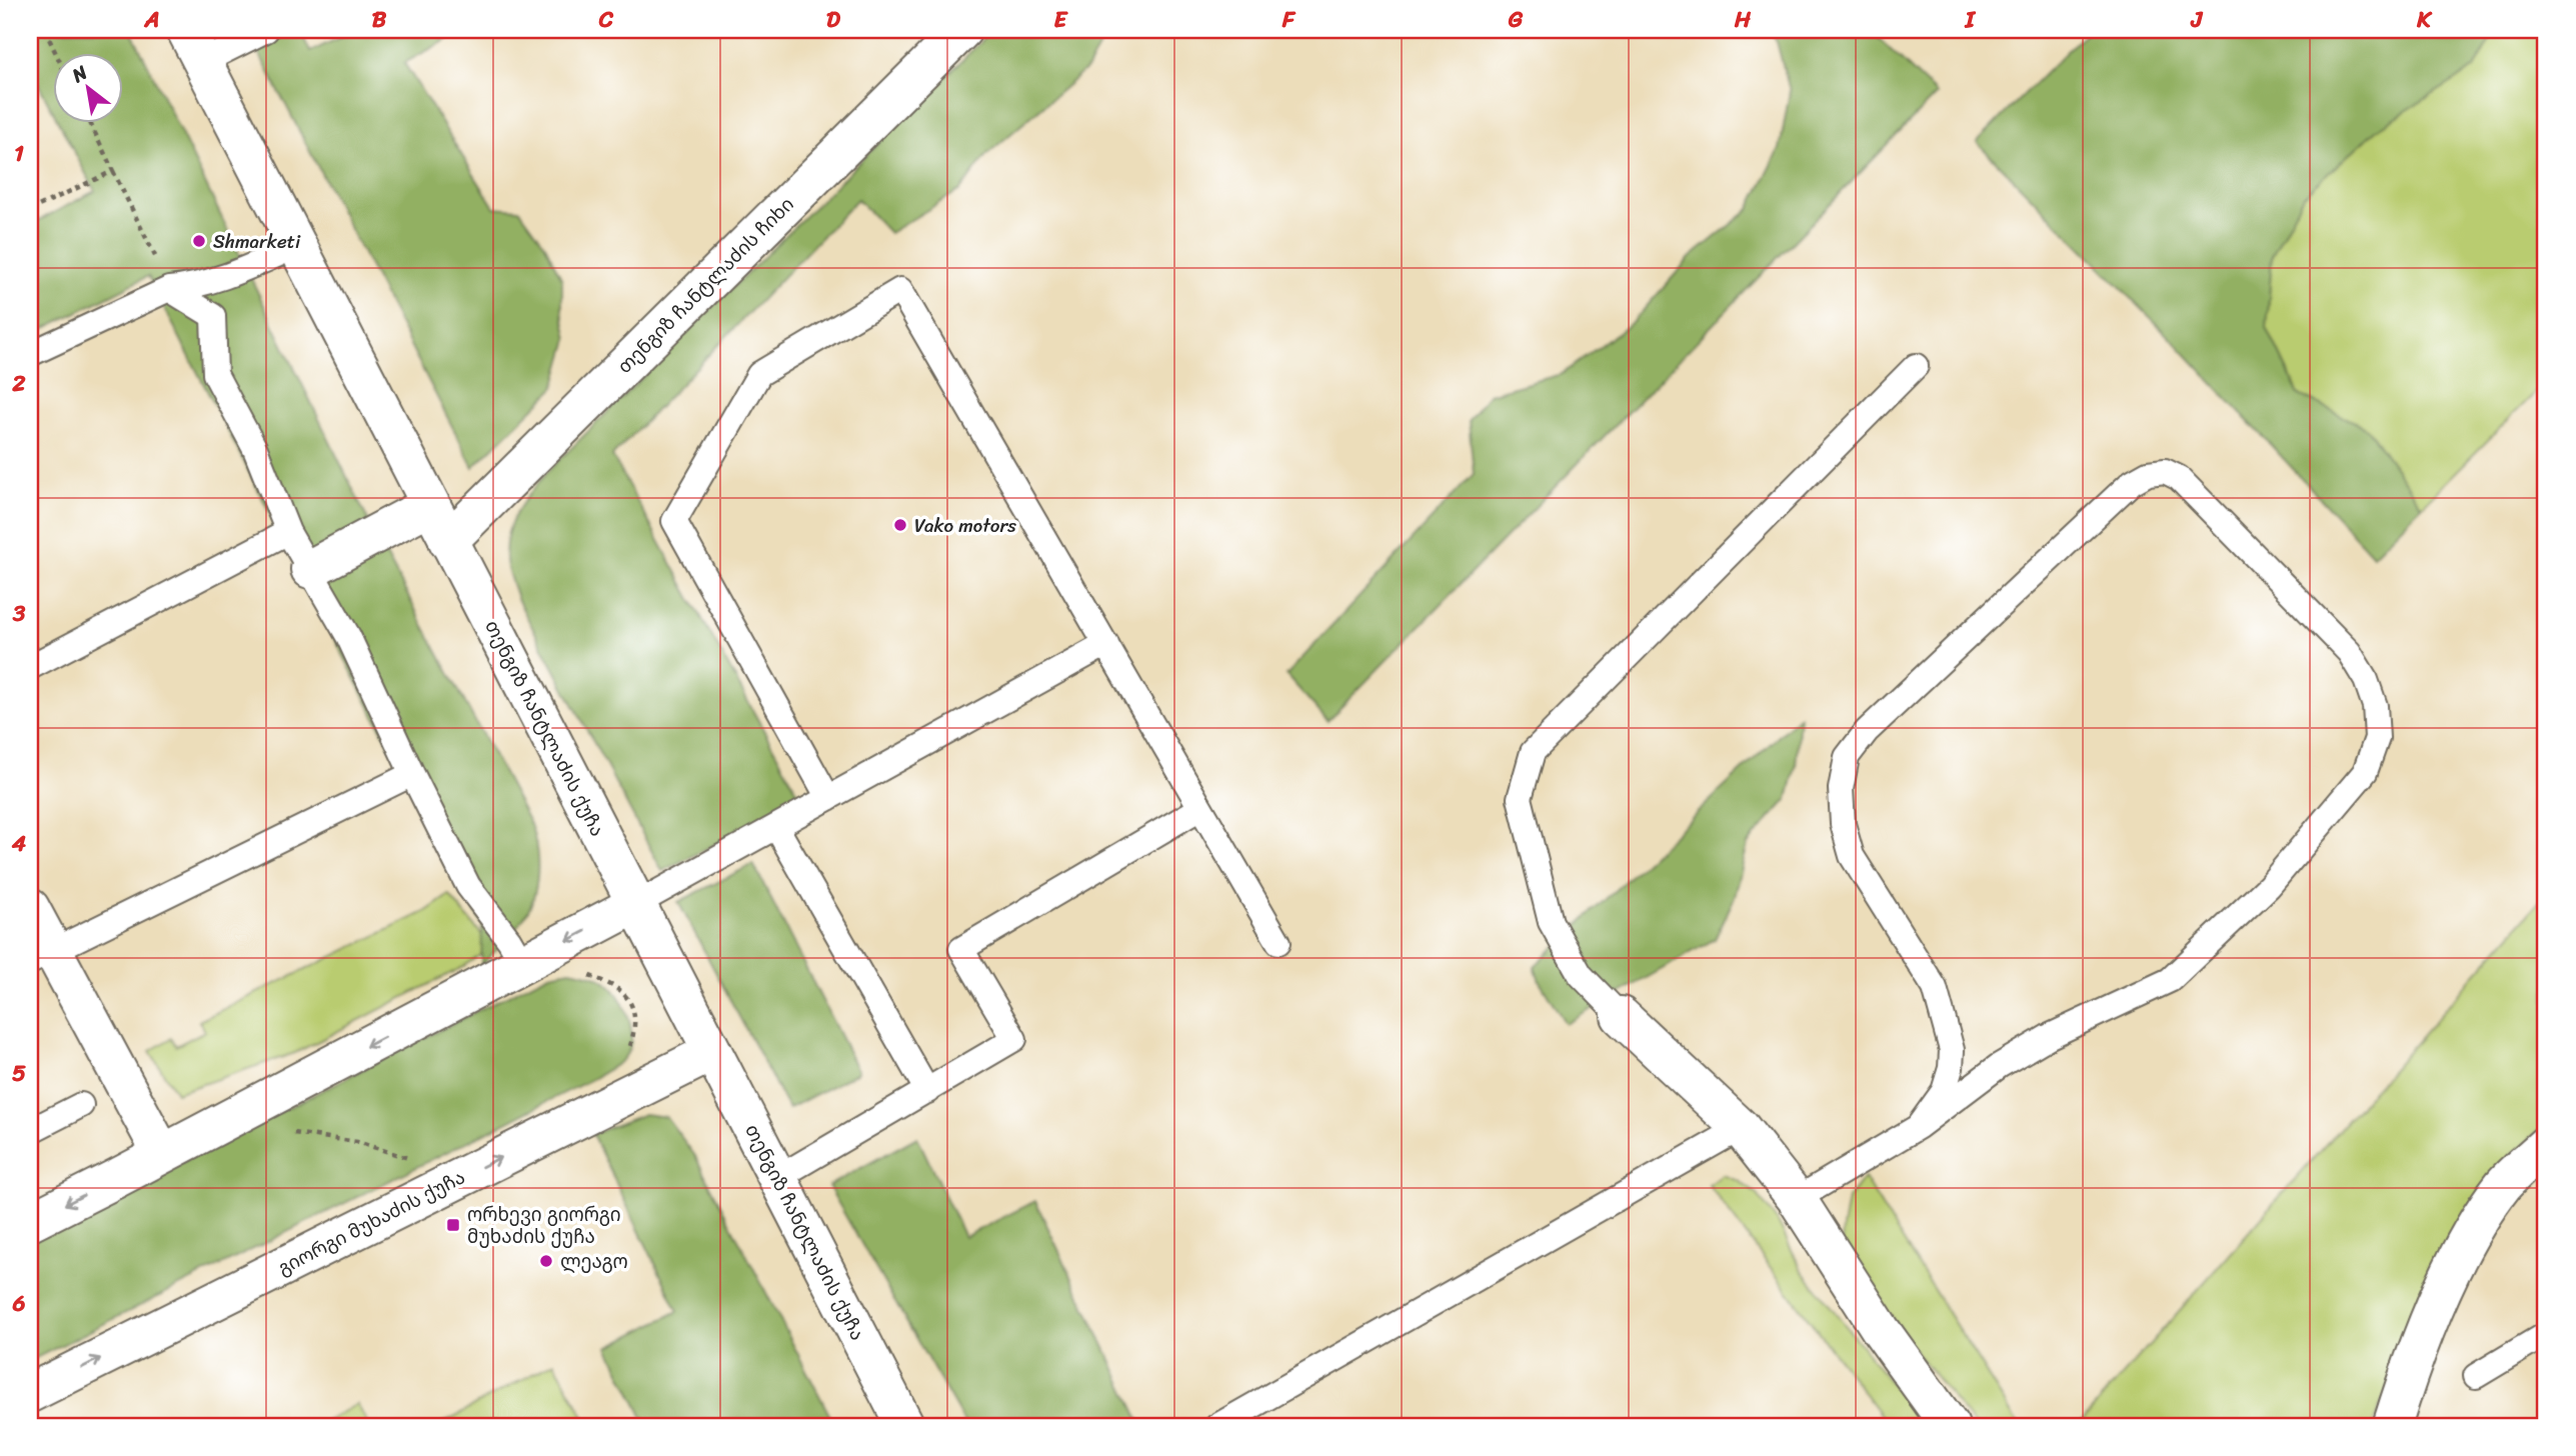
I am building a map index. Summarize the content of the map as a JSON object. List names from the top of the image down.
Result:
{
  "streets": {
    "street": ["თენგიზ ჩანტლაძის ჩიხი", "თენგიზ ჩანტლაძის ქუჩა", "გიორგი მუხაძის ქუჩა"]
  },
  "crossings": [
    ["თენგიზ ჩანტლაძის ჩიხი", "თენგიზ ჩანტლაძის ქუჩა"],
    ["თენგიზ ჩანტლაძის ქუჩა", "გიორგი მუხაძის ქუჩა"]
  ],
  "places": {
    "other": ["Shmarketi", "Vako motors", "ლეაგო"],
    "transit": ["ორხევი გიორგი მუხაძის ქუჩა"]
  },
  "north": "top left",
  "grid": {
    "columns": [
      "A",
      "B",
      "C",
      "D",
      "E",
      "F",
      "G",
      "H",
      "I",
      "J",
      "K"
    ],
    "rows": [
      "1",
      "2",
      "3",
      "4",
      "5",
      "6"
    ]
  }
}
